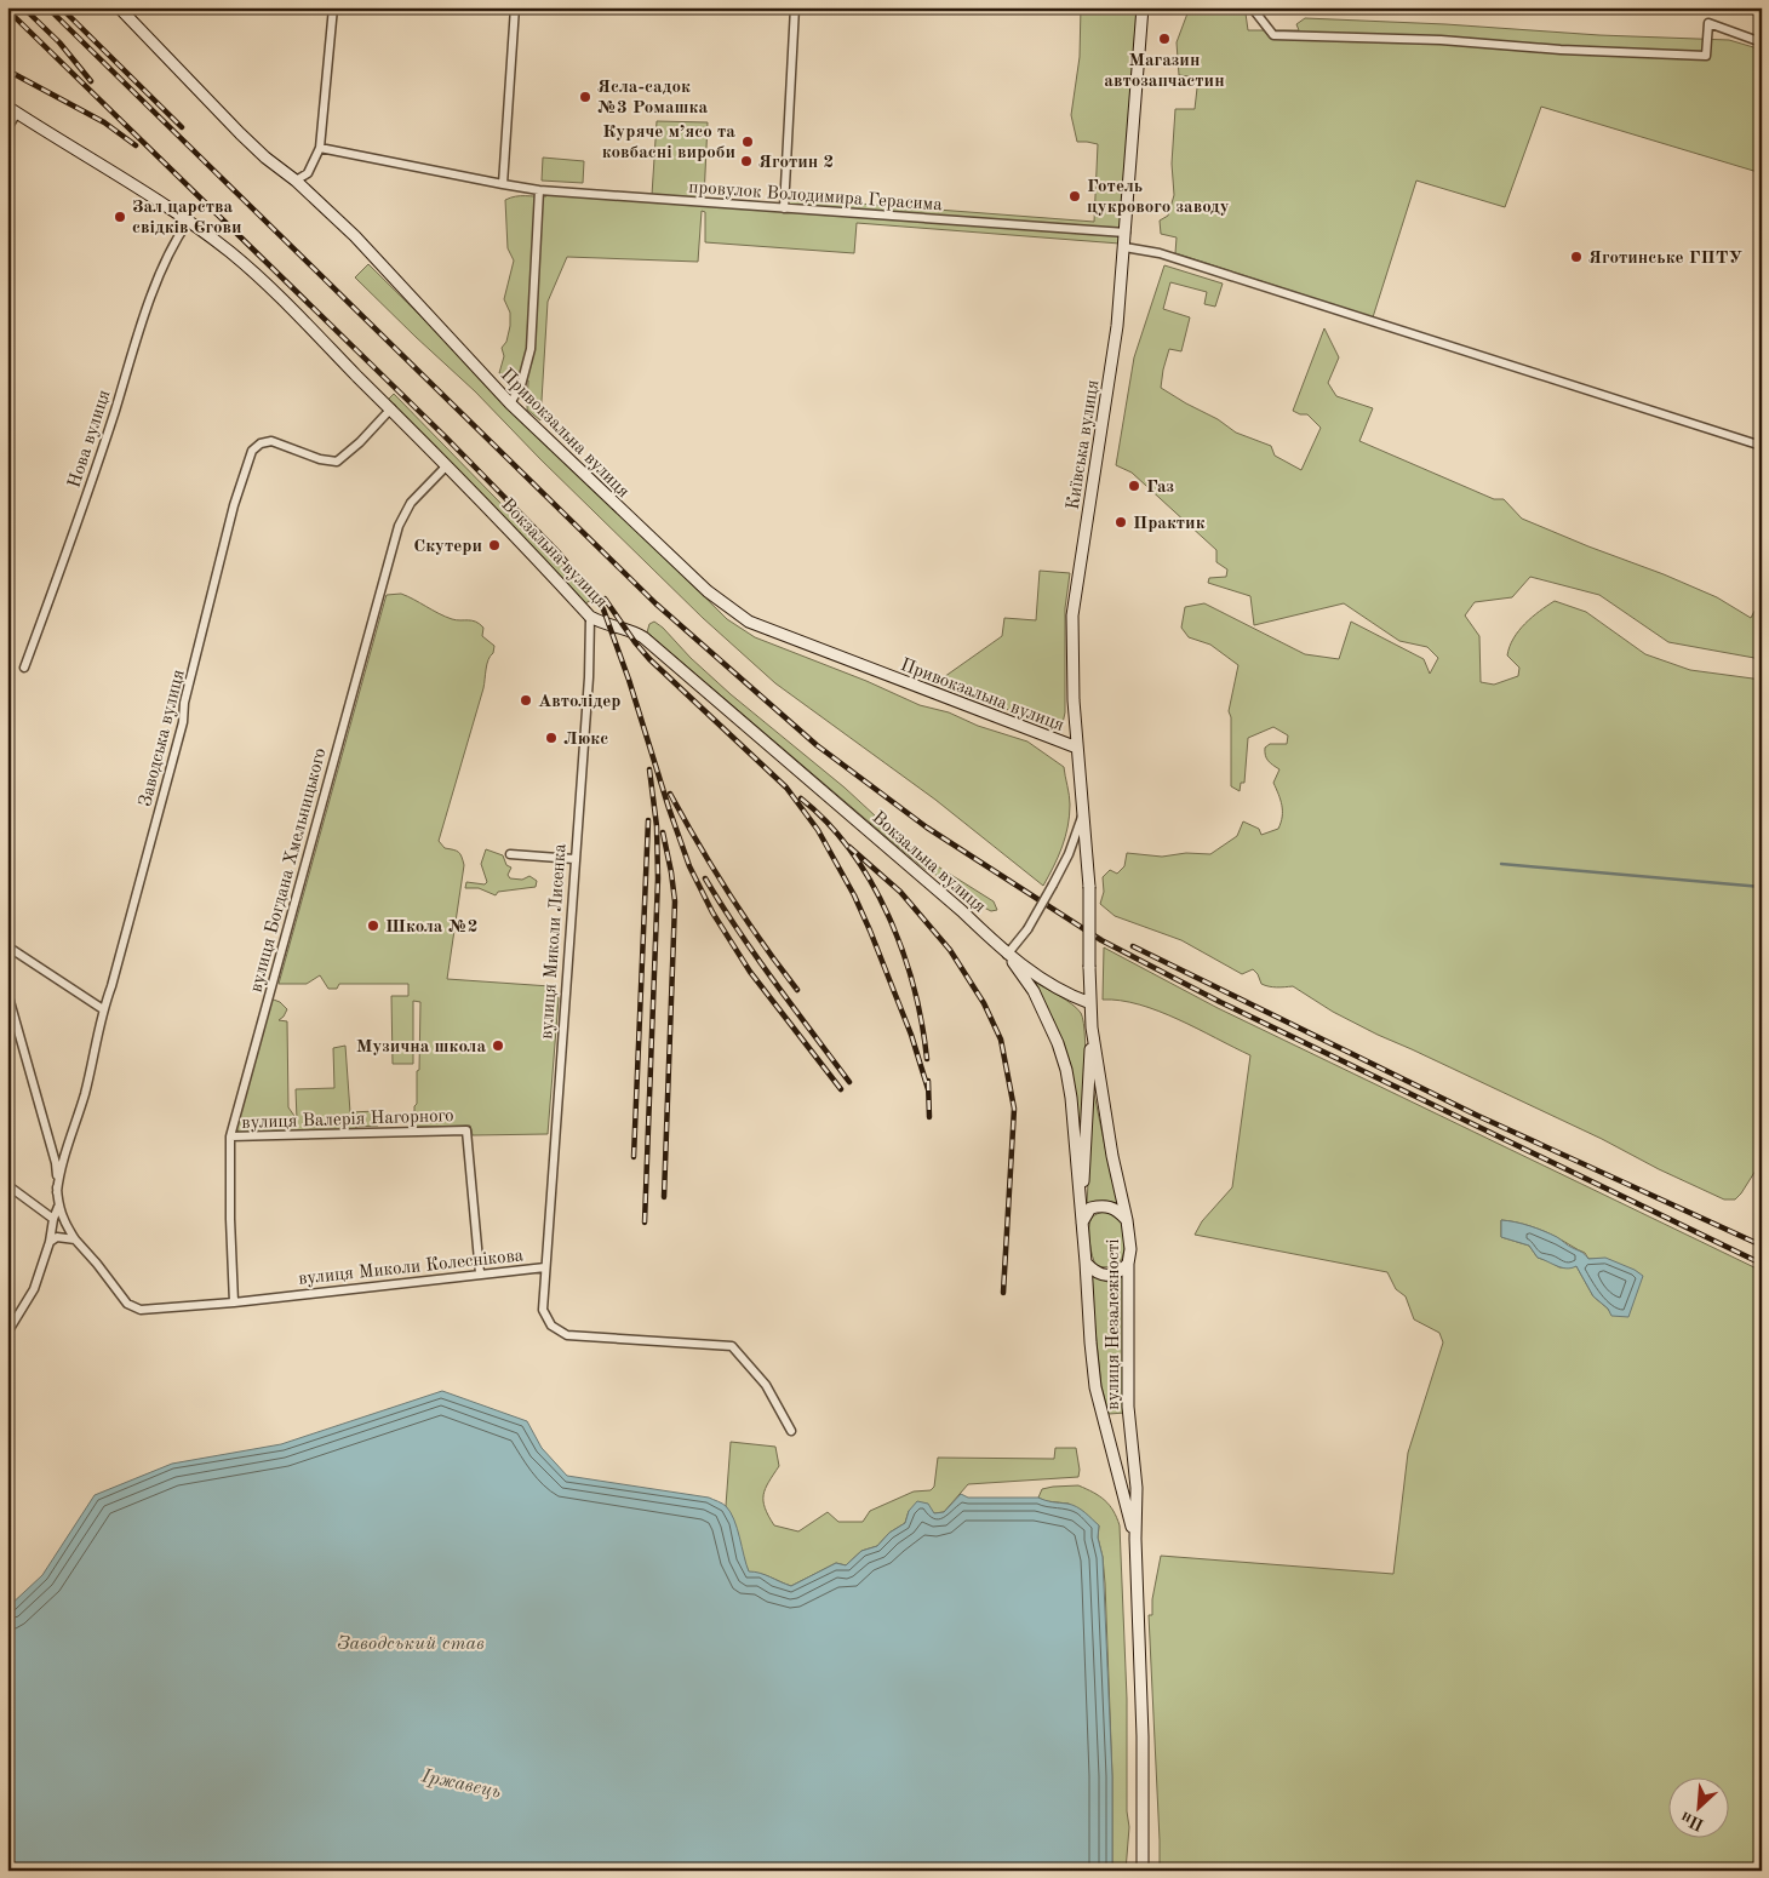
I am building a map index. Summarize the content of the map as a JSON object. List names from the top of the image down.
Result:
{
  "streets": {
    "street": [
      "провулок Володимира Герасима",
      "Привокзальна вулиця",
      "Нова вулиця",
      "Київська вулиця",
      "Вокзальна вулиця",
      "Заводська вулиця",
      "вулиця Богдана Хмельницького",
      "вулиця Миколи Лисенка",
      "вулиця Валерія Нагорного",
      "вулиця Миколи Колеснікова",
      "вулиця Незалежності"
    ]
  },
  "crossings": [
    ["провулок Володимира Герасима", "Київська вулиця"],
    ["Привокзальна вулиця", "Київська вулиця"],
    ["Нова вулиця", "Вокзальна вулиця"],
    ["Київська вулиця", "вулиця Незалежності"],
    ["Вокзальна вулиця", "Заводська вулиця"],
    ["Вокзальна вулиця", "вулиця Богдана Хмельницького"],
    ["Вокзальна вулиця", "вулиця Миколи Лисенка"],
    ["Вокзальна вулиця", "вулиця Незалежності"],
    ["вулиця Богдана Хмельницького", "вулиця Валерія Нагорного"],
    ["вулиця Богдана Хмельницького", "вулиця Миколи Колеснікова"],
    ["вулиця Миколи Лисенка", "вулиця Миколи Колеснікова"],
    ["вулиця Валерія Нагорного", "вулиця Миколи Колеснікова"]
  ],
  "water": ["Заводський став", "Іржавець"],
  "places": [
    "Магазин автозапчастин",
    "Ясла-садок №3 Ромашка",
    "Куряче м’ясо та ковбасні вироби",
    "Яготин 2",
    "Готель цукрового заводу",
    "Зал царства свідків Єгови",
    "Яготинське ГПТУ",
    "Газ",
    "Практик",
    "Скутери",
    "Автолідер",
    "Люкс",
    "Школа №2",
    "Музична школа"
  ],
  "north": "bottom left"
}
